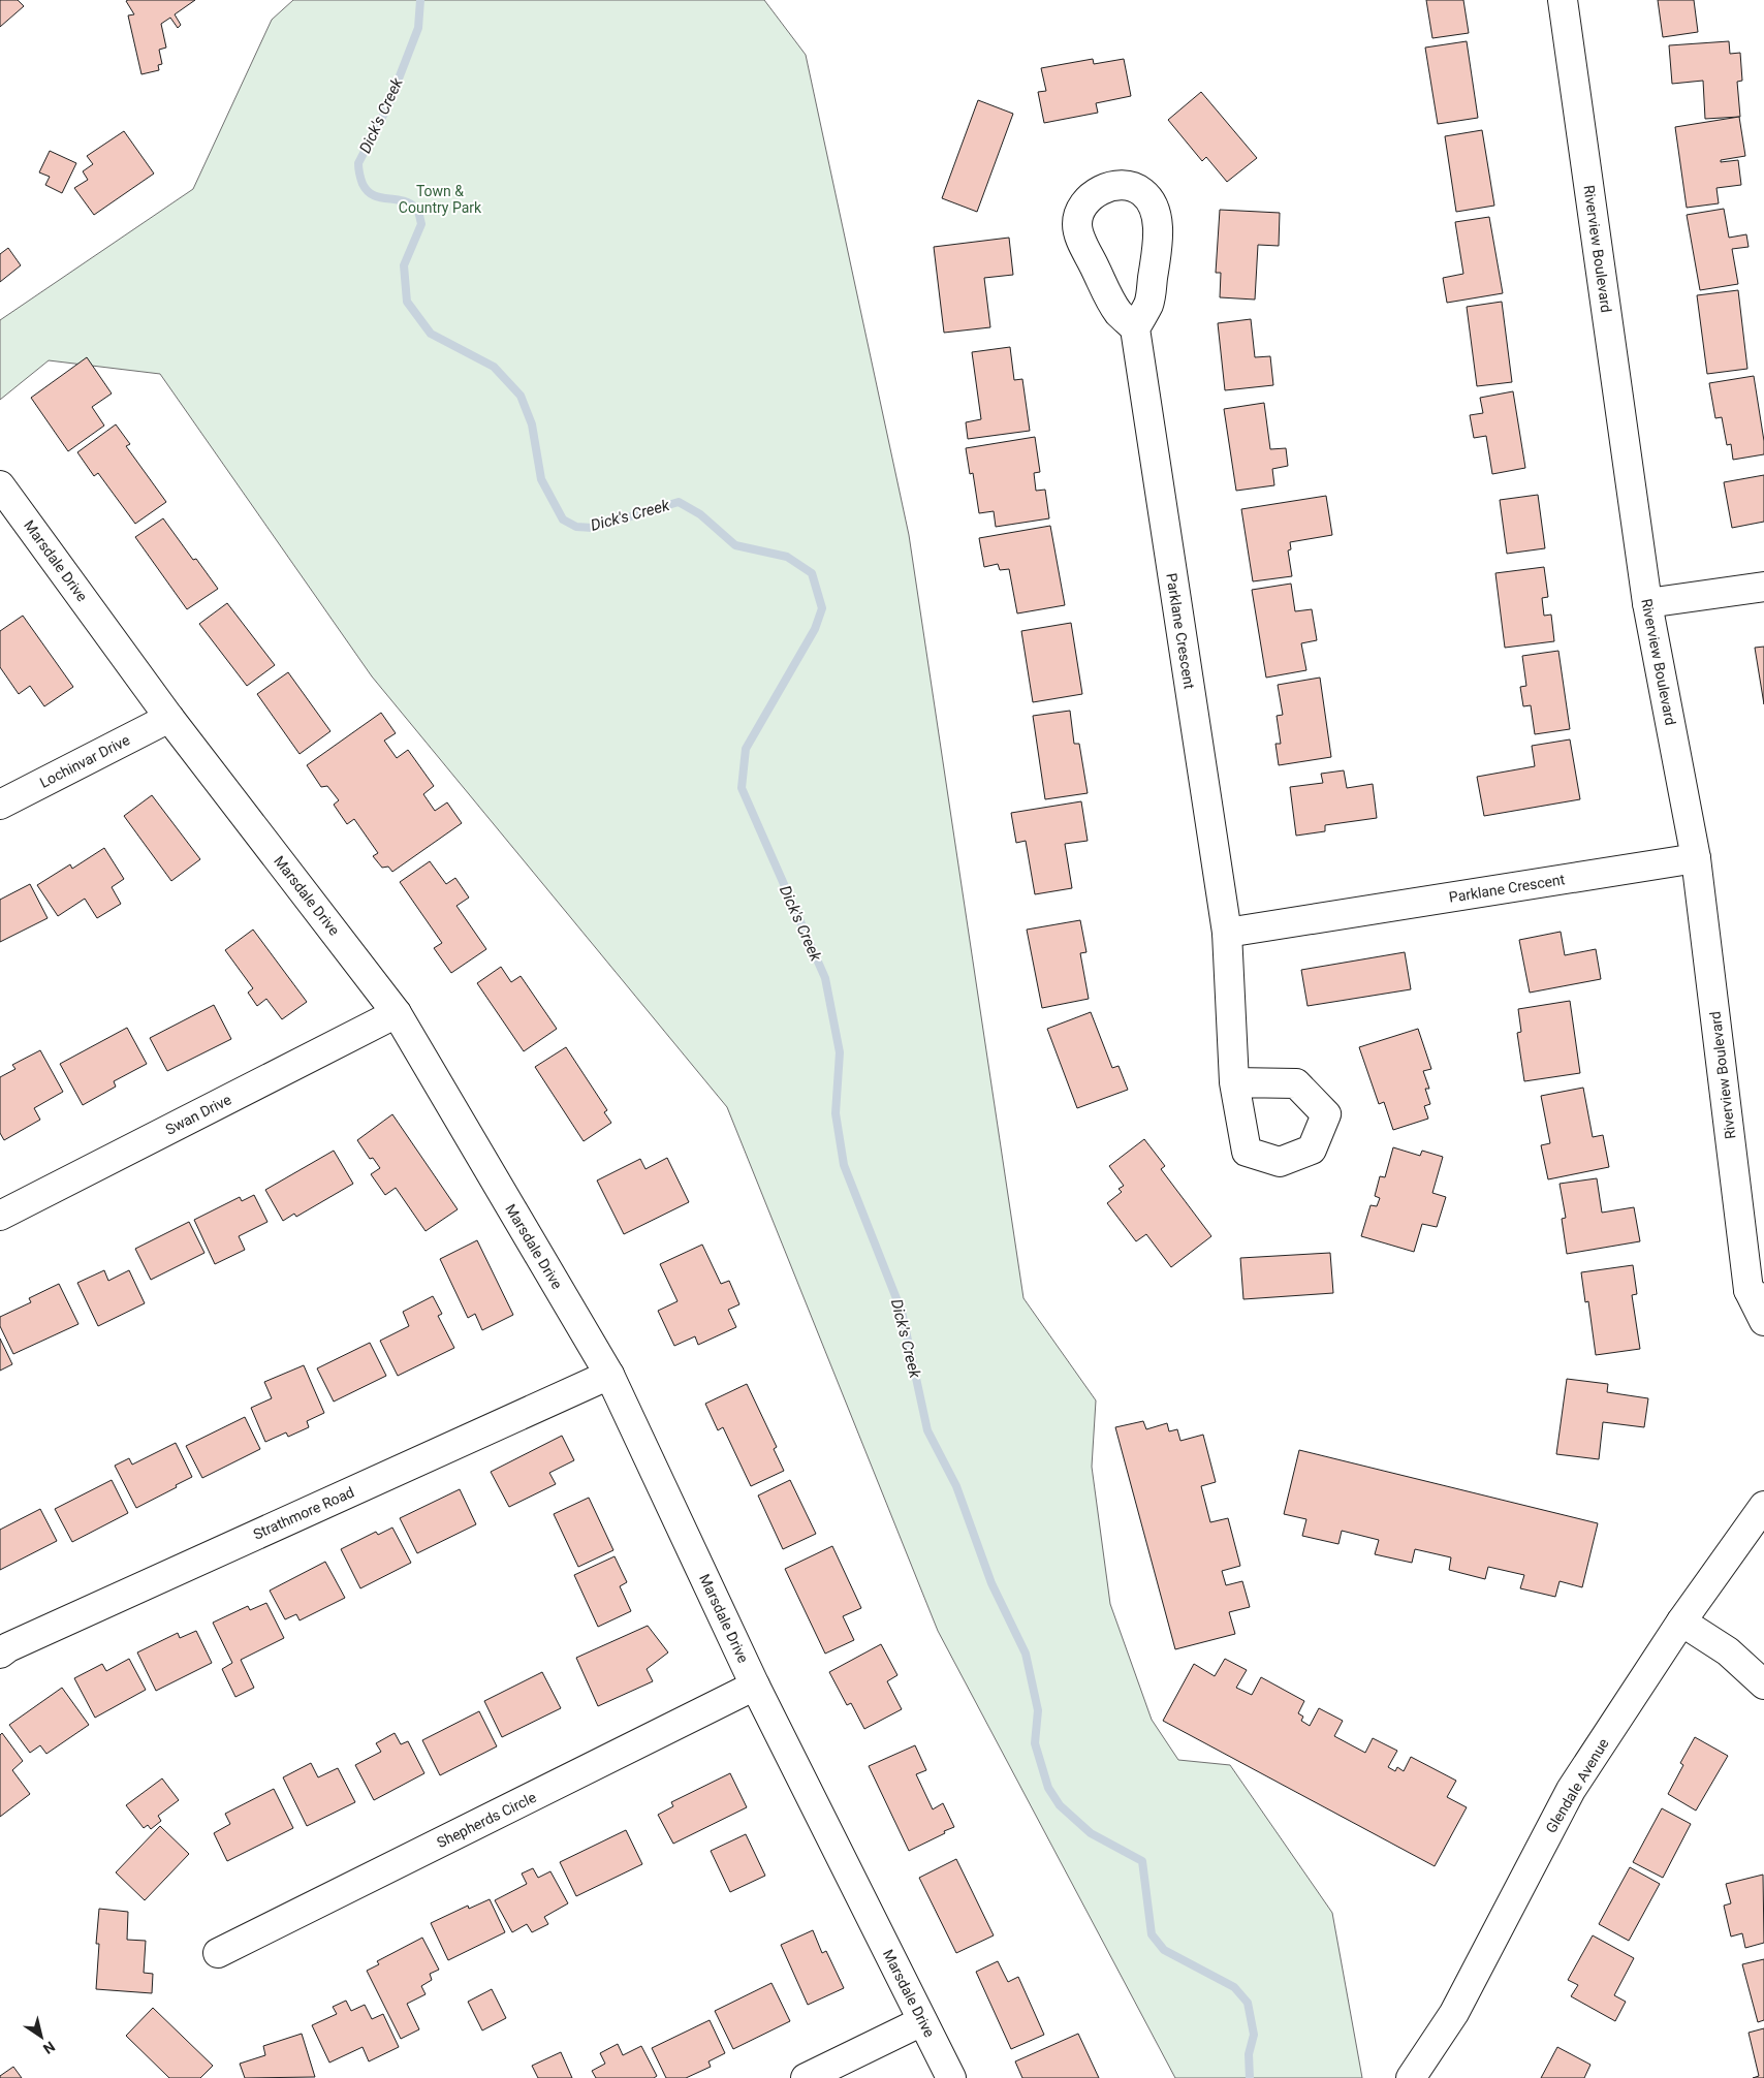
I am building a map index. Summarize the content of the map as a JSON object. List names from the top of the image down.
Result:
{
  "streets": {
    "street": [
      "Riverview Boulevard",
      "Marsdale Drive",
      "Parklane Crescent",
      "Lochinvar Drive",
      "Swan Drive",
      "Strathmore Road",
      "Glendale Avenue",
      "Shepherds Circle"
    ]
  },
  "crossings": [
    ["Riverview Boulevard", "Parklane Crescent"],
    ["Marsdale Drive", "Lochinvar Drive"],
    ["Marsdale Drive", "Swan Drive"],
    ["Marsdale Drive", "Strathmore Road"],
    ["Marsdale Drive", "Shepherds Circle"]
  ],
  "water": ["Dick's Creek"],
  "parks": ["Town & Country Park"],
  "north": "bottom right"
}
